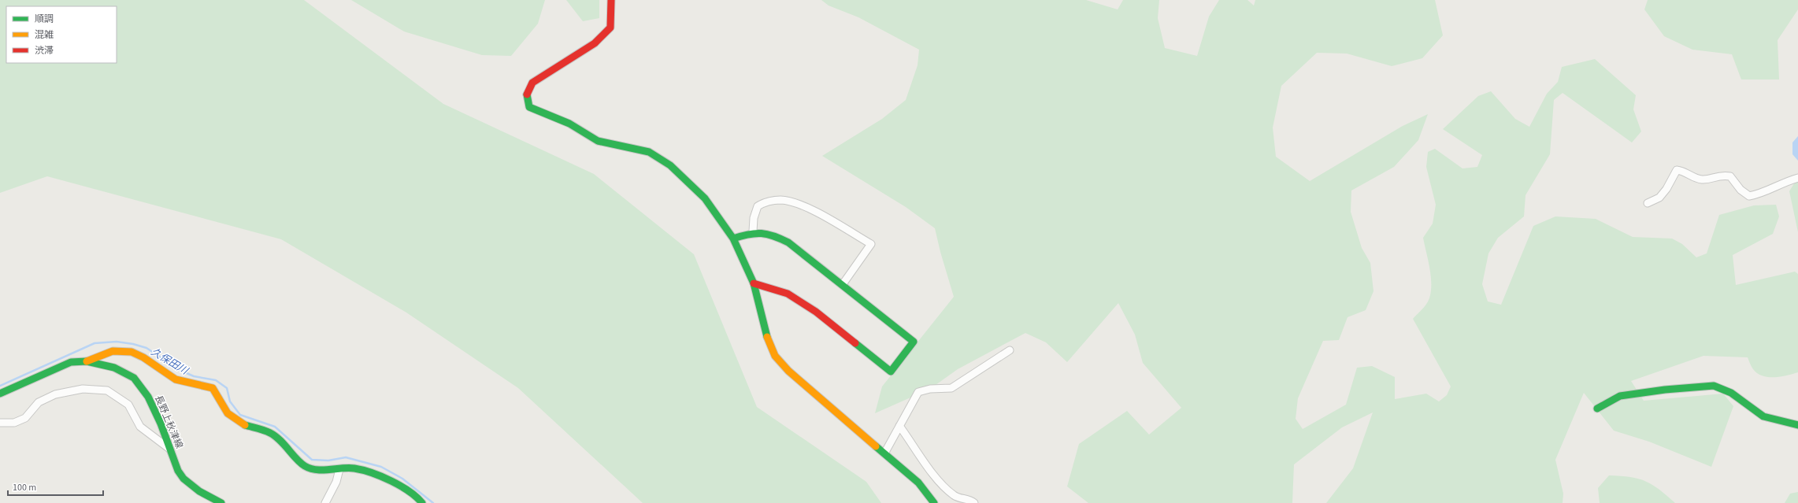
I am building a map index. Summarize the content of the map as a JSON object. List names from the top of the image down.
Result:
{
  "streets": {
    "street": ["長野上秋津線"]
  },
  "water": ["久保田川"],
  "legend": ["順調", "混雑", "渋滞"],
  "scale_bar": "100 m"
}
